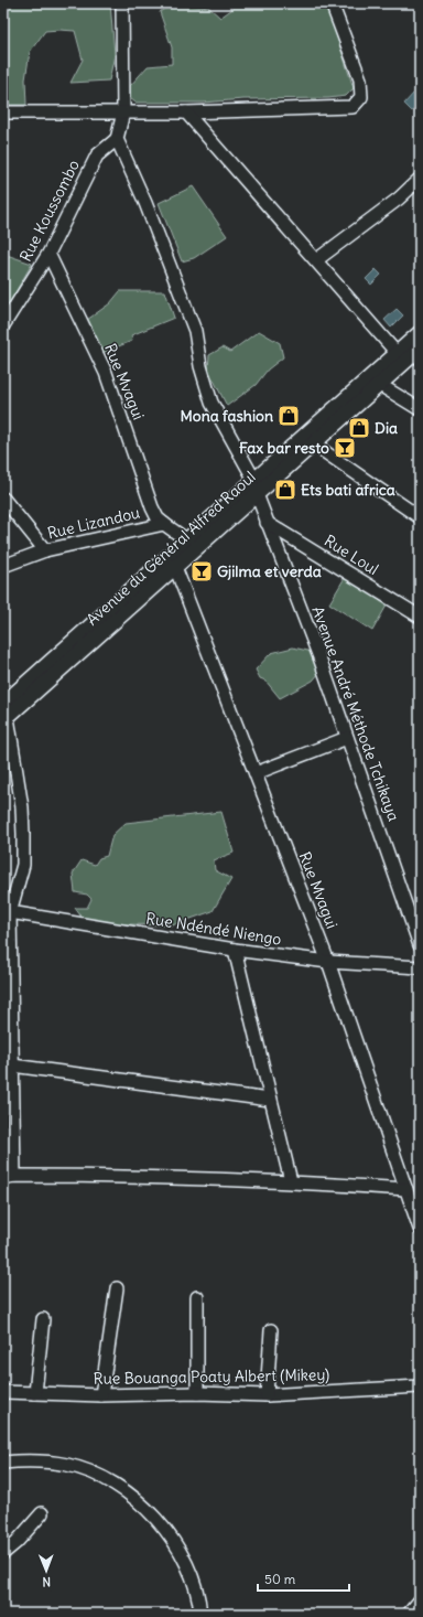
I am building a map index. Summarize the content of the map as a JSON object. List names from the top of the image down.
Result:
{
  "streets": {
    "street": [
      "Rue Koussombo",
      "Rue Mvagui",
      "Rue Lizandou",
      "Avenue du Général Alfred Raoul",
      "Rue Loul",
      "Avenue André Méthode Tchikaya",
      "Rue Ndéndé Niengo",
      "Rue Bouanga Poaty Albert (Mikey)"
    ]
  },
  "crossings": [
    ["Rue Koussombo", "Rue Mvagui"],
    ["Rue Koussombo", "Avenue André Méthode Tchikaya"],
    ["Rue Mvagui", "Rue Lizandou"],
    ["Rue Mvagui", "Avenue du Général Alfred Raoul"],
    ["Rue Mvagui", "Rue Ndéndé Niengo"],
    ["Rue Lizandou", "Avenue du Général Alfred Raoul"],
    ["Avenue du Général Alfred Raoul", "Avenue André Méthode Tchikaya"],
    ["Rue Loul", "Avenue André Méthode Tchikaya"]
  ],
  "places": {
    "shop": ["Mona fashion", "Dia", "Ets bati africa"],
    "bar": ["Fax bar resto", "Gjilma et verda"]
  },
  "scale_bar": "50 m",
  "north": "bottom"
}
